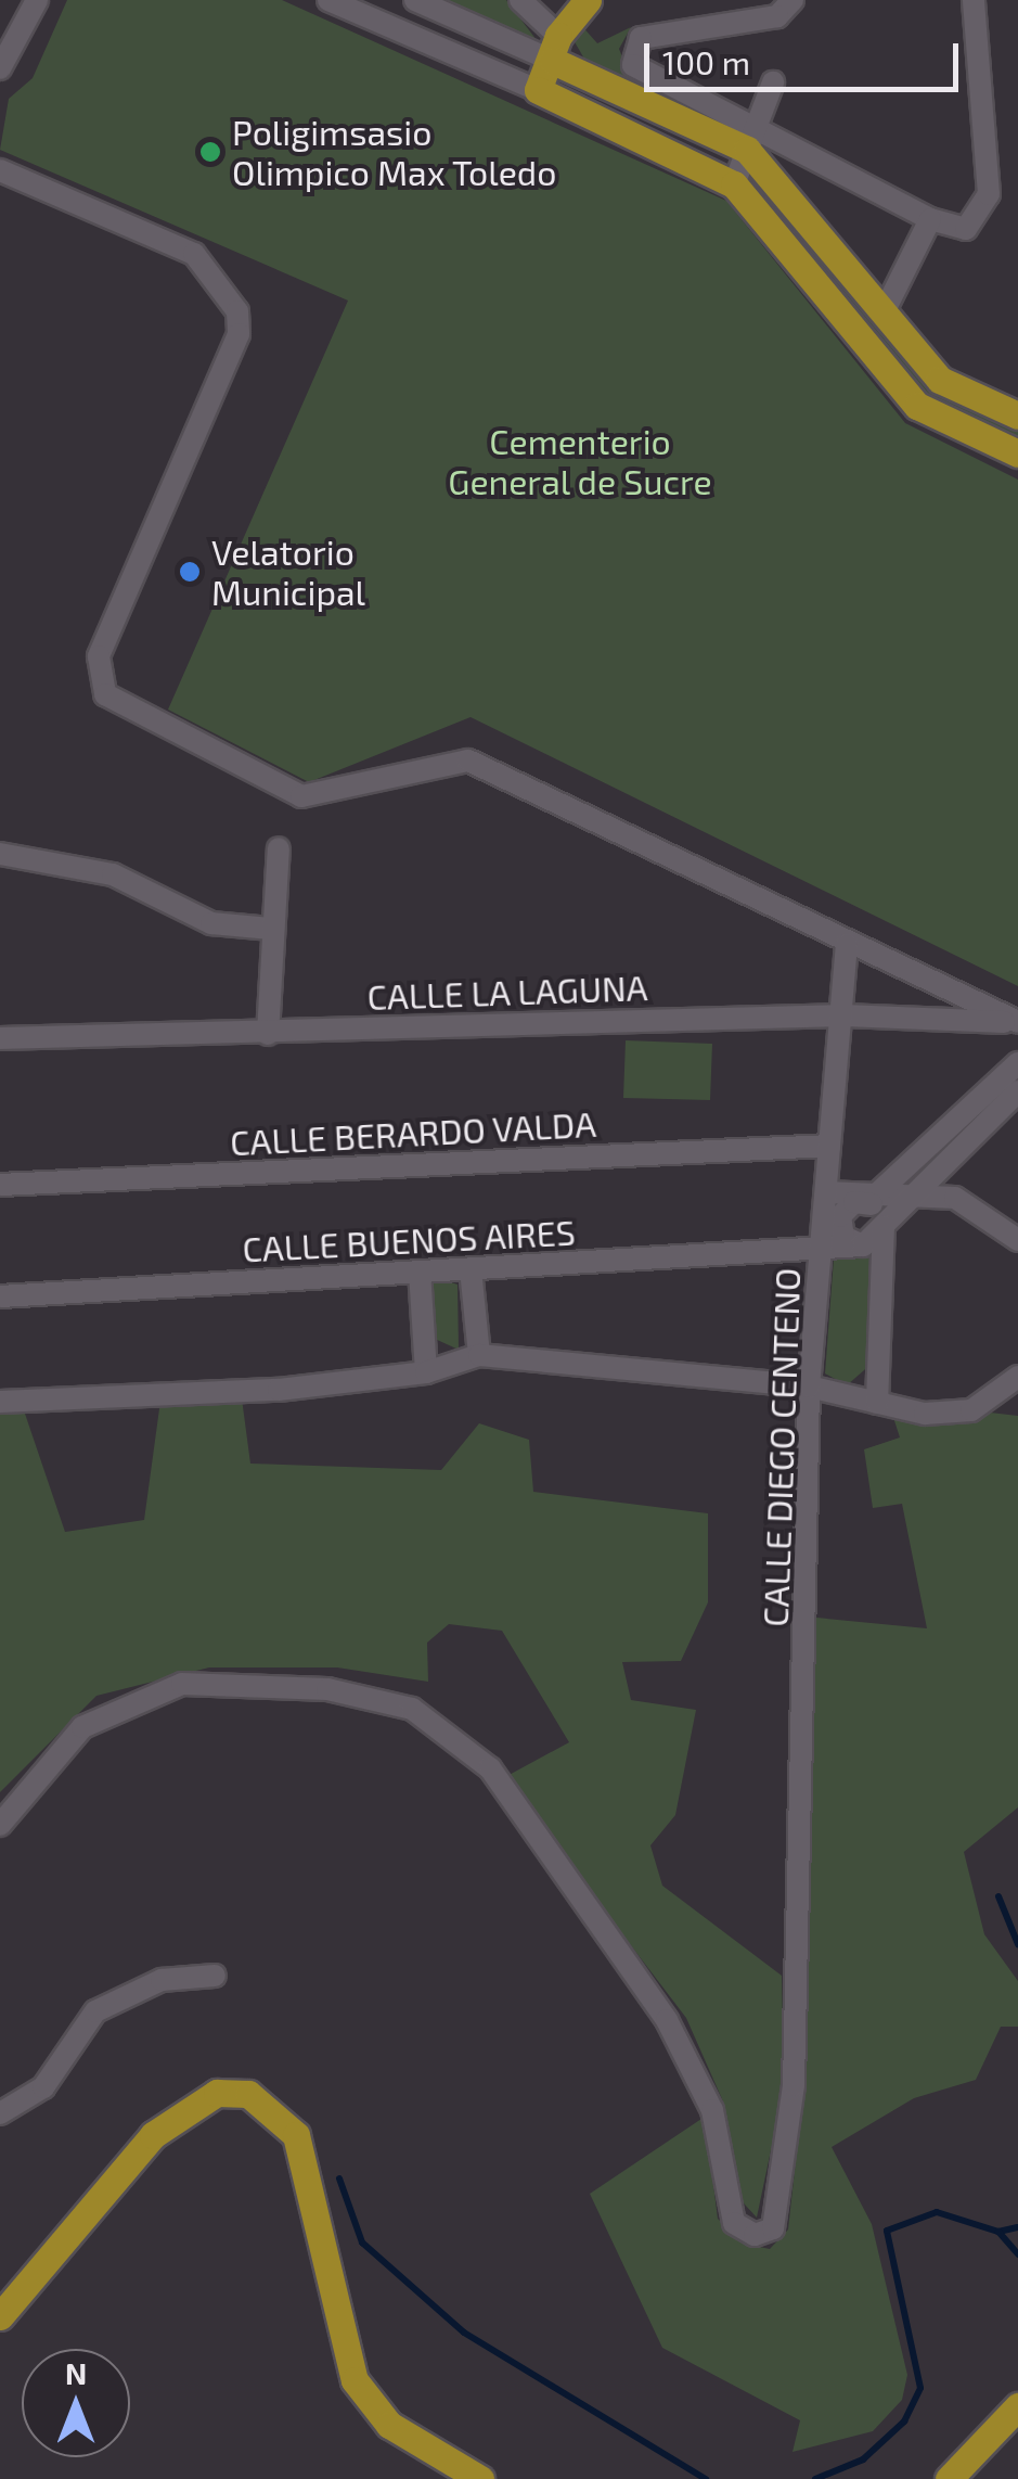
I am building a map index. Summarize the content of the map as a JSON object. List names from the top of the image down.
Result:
{
  "streets": {
    "street": [
      "CALLE LA LAGUNA",
      "CALLE BERARDO VALDA",
      "CALLE BUENOS AIRES",
      "CALLE DIEGO CENTENO"
    ]
  },
  "crossings": [
    ["CALLE LA LAGUNA", "CALLE DIEGO CENTENO"],
    ["CALLE BERARDO VALDA", "CALLE DIEGO CENTENO"],
    ["CALLE BUENOS AIRES", "CALLE DIEGO CENTENO"]
  ],
  "parks": ["Cementerio General de Sucre"],
  "places": ["Poligimsasio Olimpico Max Toledo", "Velatorio Municipal"],
  "scale_bar": "100 m",
  "north": "top"
}
